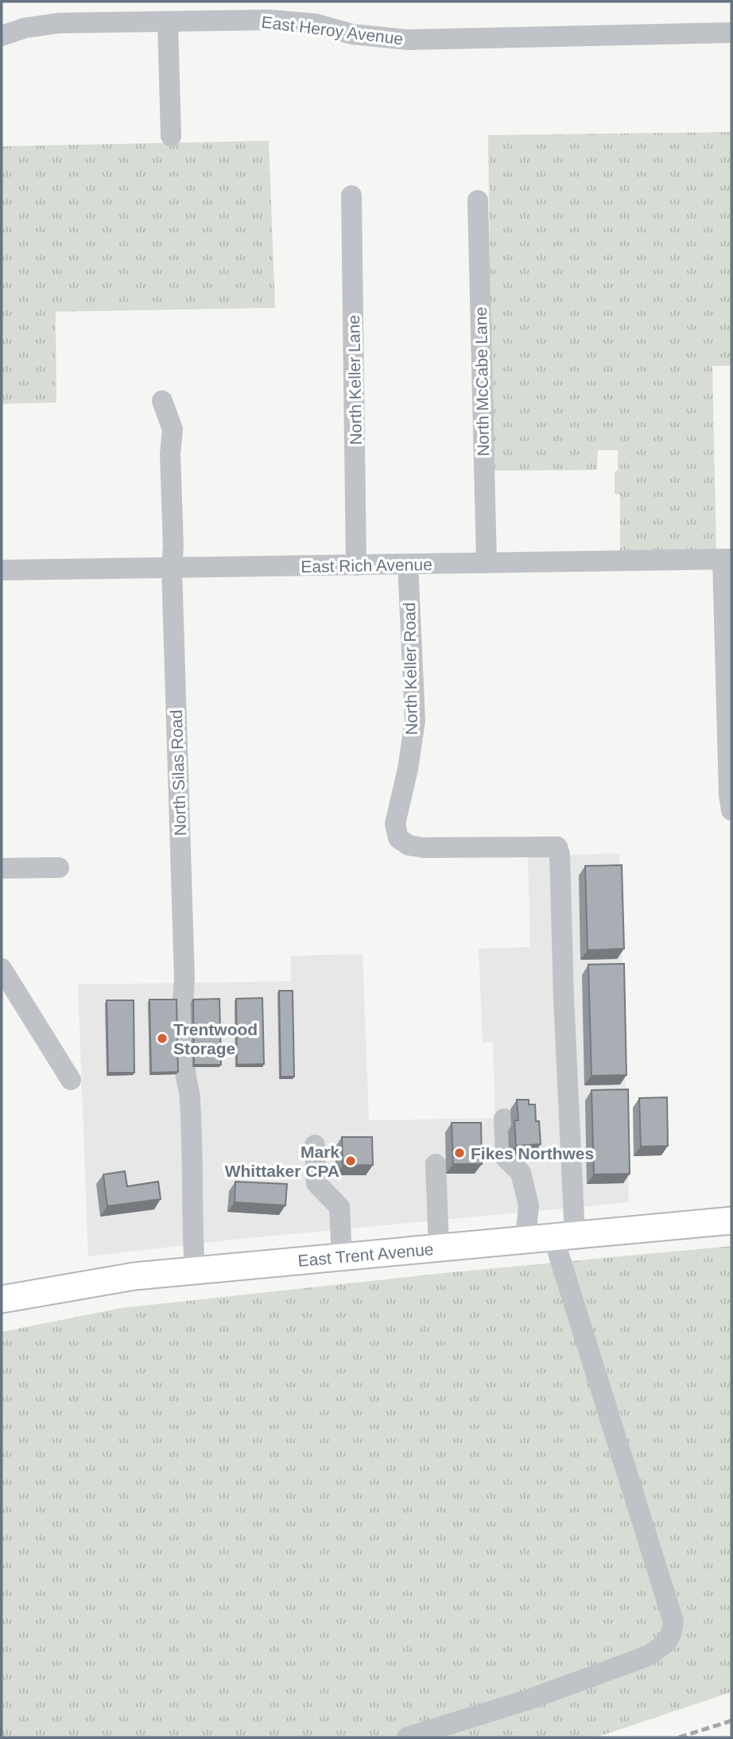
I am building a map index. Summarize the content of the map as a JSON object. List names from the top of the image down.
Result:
{
  "streets": {
    "main road": ["East Trent Avenue"],
    "street": [
      "East Heroy Avenue",
      "North Keller Lane",
      "North McCabe Lane",
      "East Rich Avenue",
      "North Keller Road",
      "North Silas Road"
    ]
  },
  "crossings": [
    ["North Keller Lane", "East Rich Avenue"],
    ["North McCabe Lane", "East Rich Avenue"],
    ["East Rich Avenue", "North Keller Road"],
    ["East Rich Avenue", "North Silas Road"],
    ["North Keller Road", "East Trent Avenue"],
    ["North Silas Road", "East Trent Avenue"]
  ],
  "places": ["Trentwood Storage", "Fikes Northwes", "Mark Whittaker CPA"]
}
